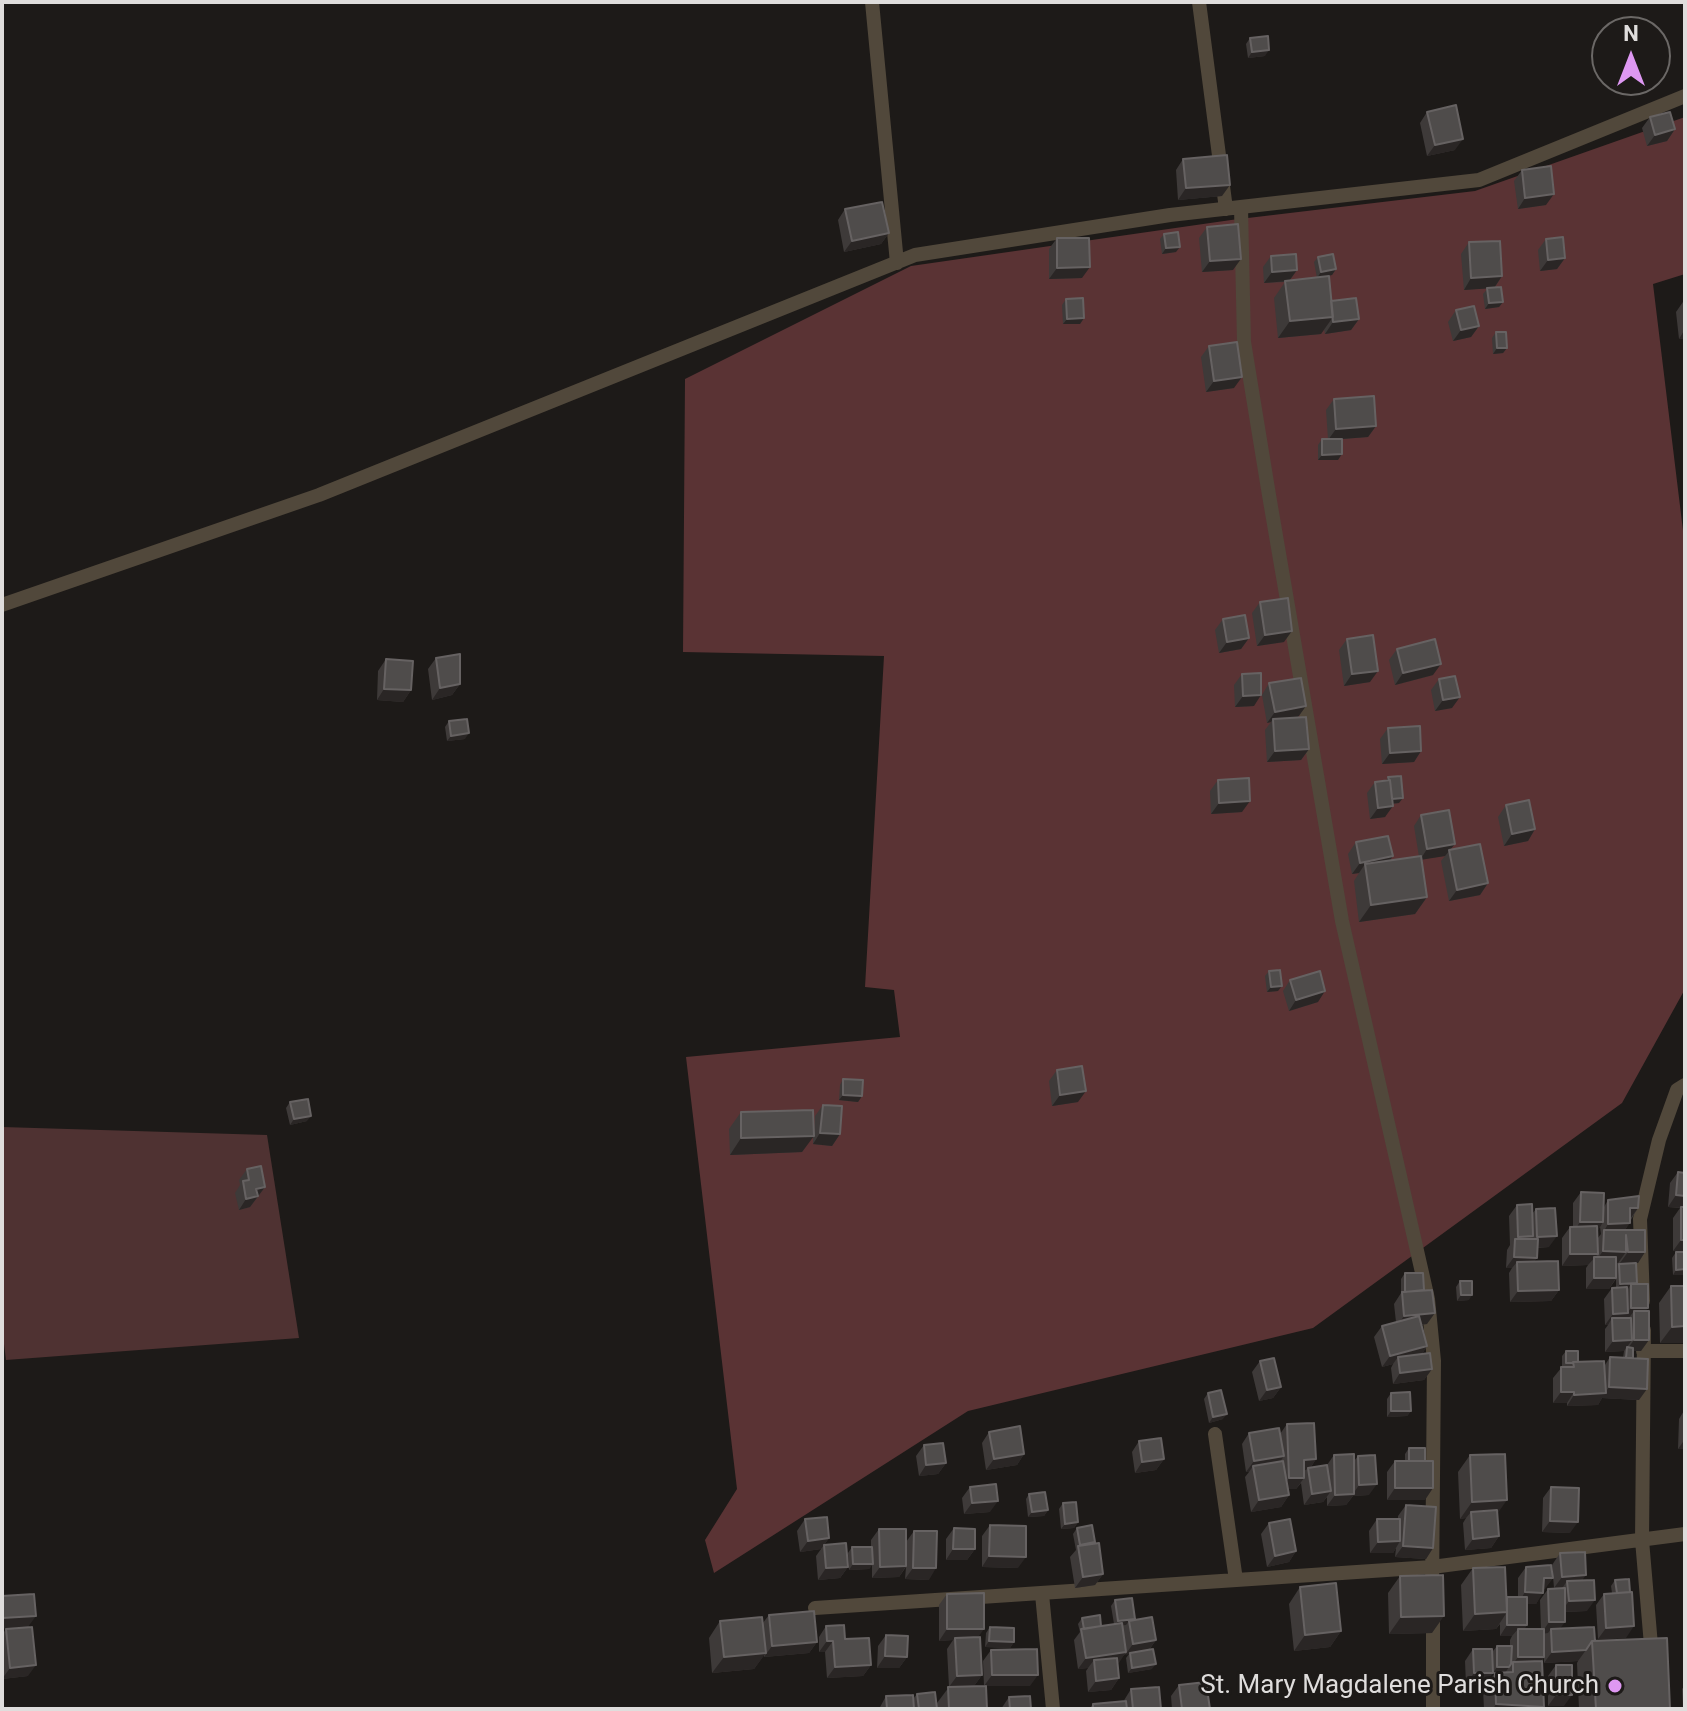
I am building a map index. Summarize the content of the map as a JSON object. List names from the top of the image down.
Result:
{
  "places": ["St. Mary Magdalene Parish Church"],
  "north": "top"
}
